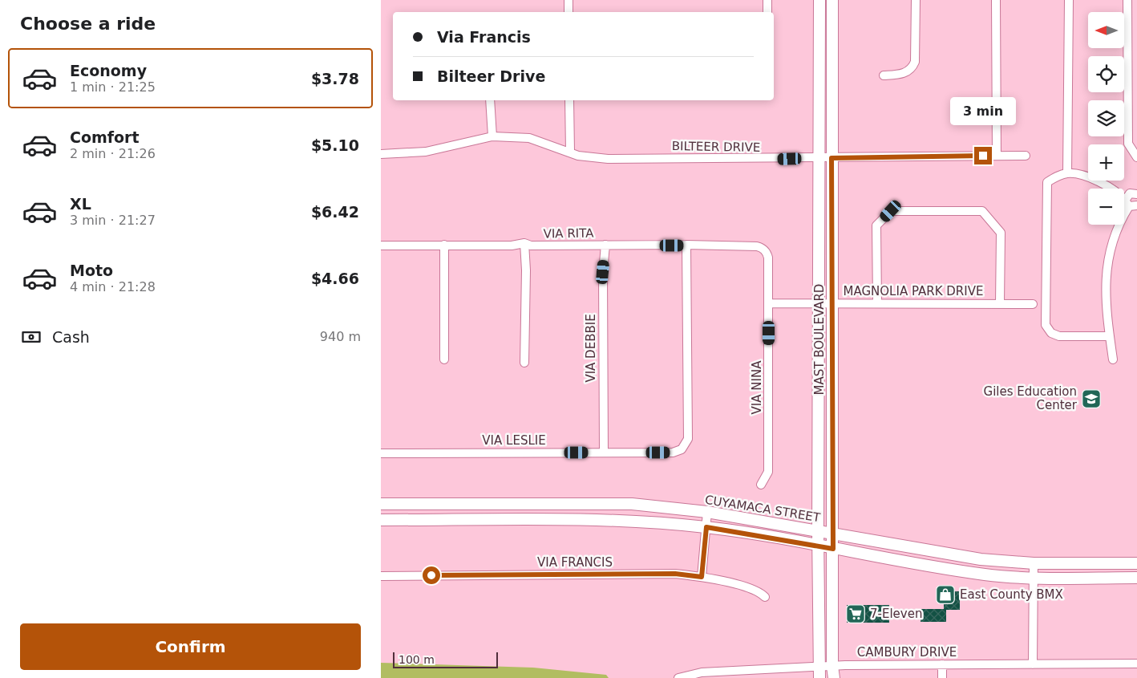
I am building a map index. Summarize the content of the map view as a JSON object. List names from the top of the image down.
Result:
{
  "streets": {
    "main road": ["MAST BOULEVARD", "CUYAMACA STREET"],
    "street": [
      "BILTEER DRIVE",
      "VIA RITA",
      "MAGNOLIA PARK DRIVE",
      "VIA DEBBIE",
      "VIA NINA",
      "VIA LESLIE",
      "VIA FRANCIS",
      "CAMBURY DRIVE"
    ]
  },
  "crossings": [
    ["BILTEER DRIVE", "MAST BOULEVARD"],
    ["VIA RITA", "VIA DEBBIE"],
    ["VIA RITA", "VIA NINA"],
    ["VIA RITA", "VIA LESLIE"],
    ["MAGNOLIA PARK DRIVE", "MAST BOULEVARD"],
    ["MAGNOLIA PARK DRIVE", "VIA NINA"],
    ["MAST BOULEVARD", "CUYAMACA STREET"],
    ["MAST BOULEVARD", "CAMBURY DRIVE"],
    ["VIA DEBBIE", "VIA LESLIE"]
  ],
  "places": {
    "school or university": ["Giles Education Center"],
    "shop": ["East County BMX"],
    "supermarket": ["7-Eleven"]
  },
  "scale_bar": "100 m",
  "north": "left",
  "page": {
    "heading": "Choose a ride",
    "map_buttons": ["+", "−"],
    "banner": ["Via Francis", "Bilteer Drive"],
    "list": [
      {
        "name": "Economy",
        "note": "1 min · 21:25",
        "value": "$3.78"
      },
      {
        "name": "Comfort",
        "note": "2 min · 21:26",
        "value": "$5.10"
      },
      {
        "name": "XL",
        "note": "3 min · 21:27",
        "value": "$6.42"
      },
      {
        "name": "Moto",
        "note": "4 min · 21:28",
        "value": "$4.66"
      }
    ],
    "bubble": "3 min",
    "pay": ["Cash", "940 m"],
    "buttons": "Confirm",
    "scale": "100 m"
  }
}
